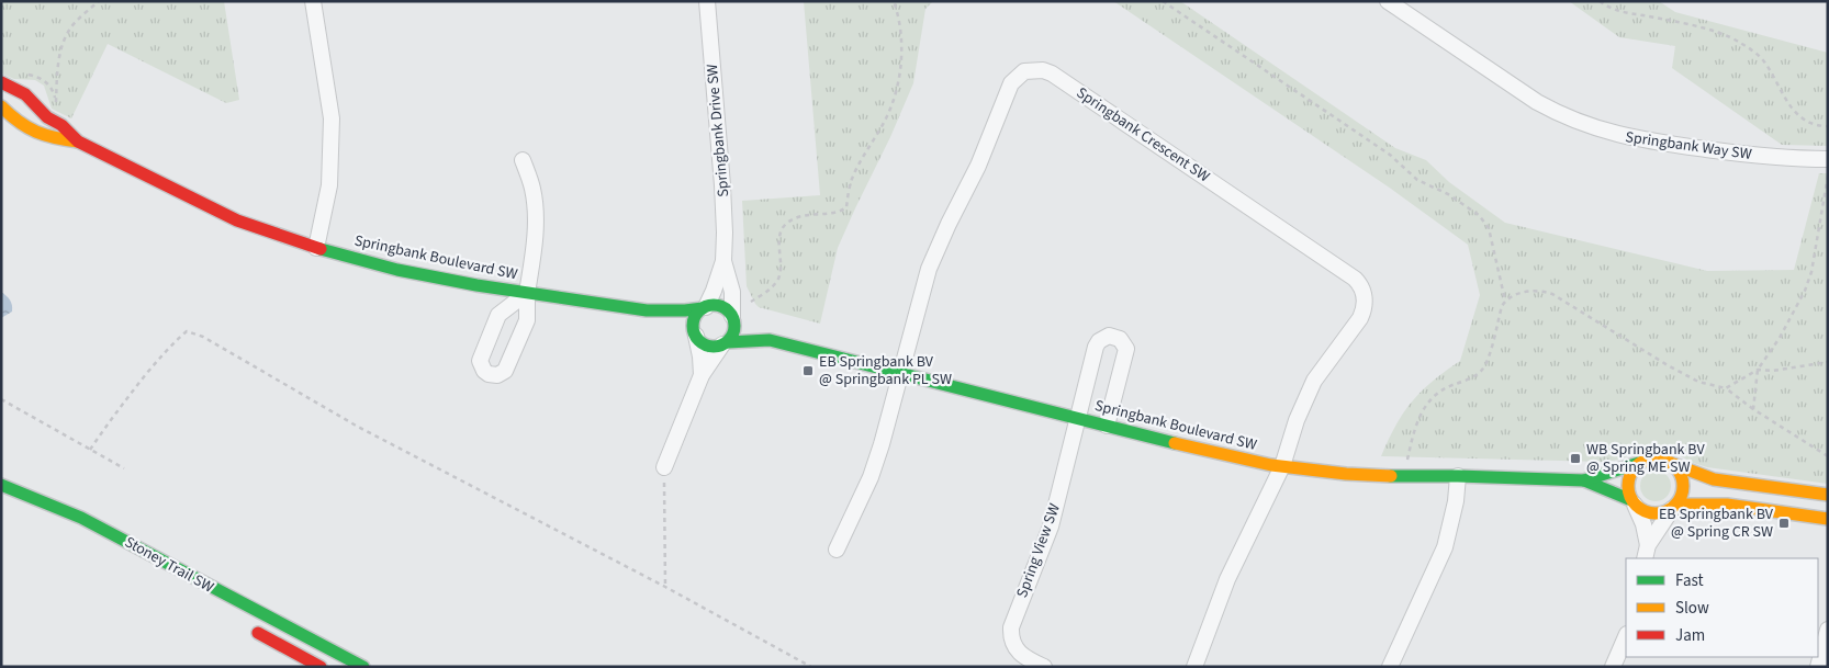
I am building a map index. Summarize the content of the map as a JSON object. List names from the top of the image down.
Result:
{
  "streets": {
    "main road": ["Springbank Boulevard SW"],
    "street": [
      "Springbank Drive SW",
      "Springbank Crescent SW",
      "Springbank Way SW",
      "Spring View SW"
    ]
  },
  "crossings": [
    ["Springbank Drive SW", "Springbank Boulevard SW"],
    ["Springbank Crescent SW", "Springbank Boulevard SW"],
    ["Springbank Boulevard SW", "Spring View SW"]
  ],
  "places": {
    "transit": ["EB Springbank BV @ Springbank PL SW", "WB Springbank BV @ Spring ME SW", "EB Springbank BV @ Spring CR SW"]
  },
  "legend": ["Fast", "Slow", "Jam"]
}
